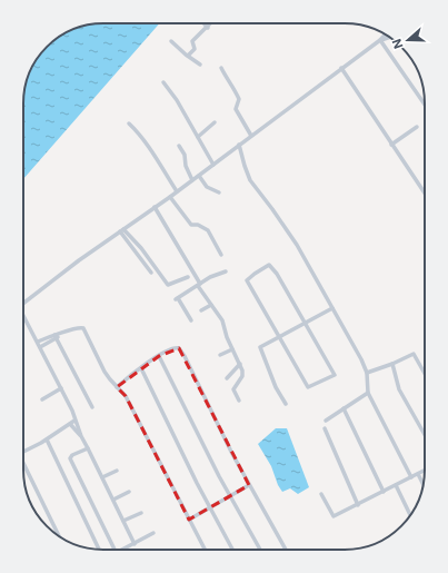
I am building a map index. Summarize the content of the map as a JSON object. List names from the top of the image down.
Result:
{
  "north": "left"
}
